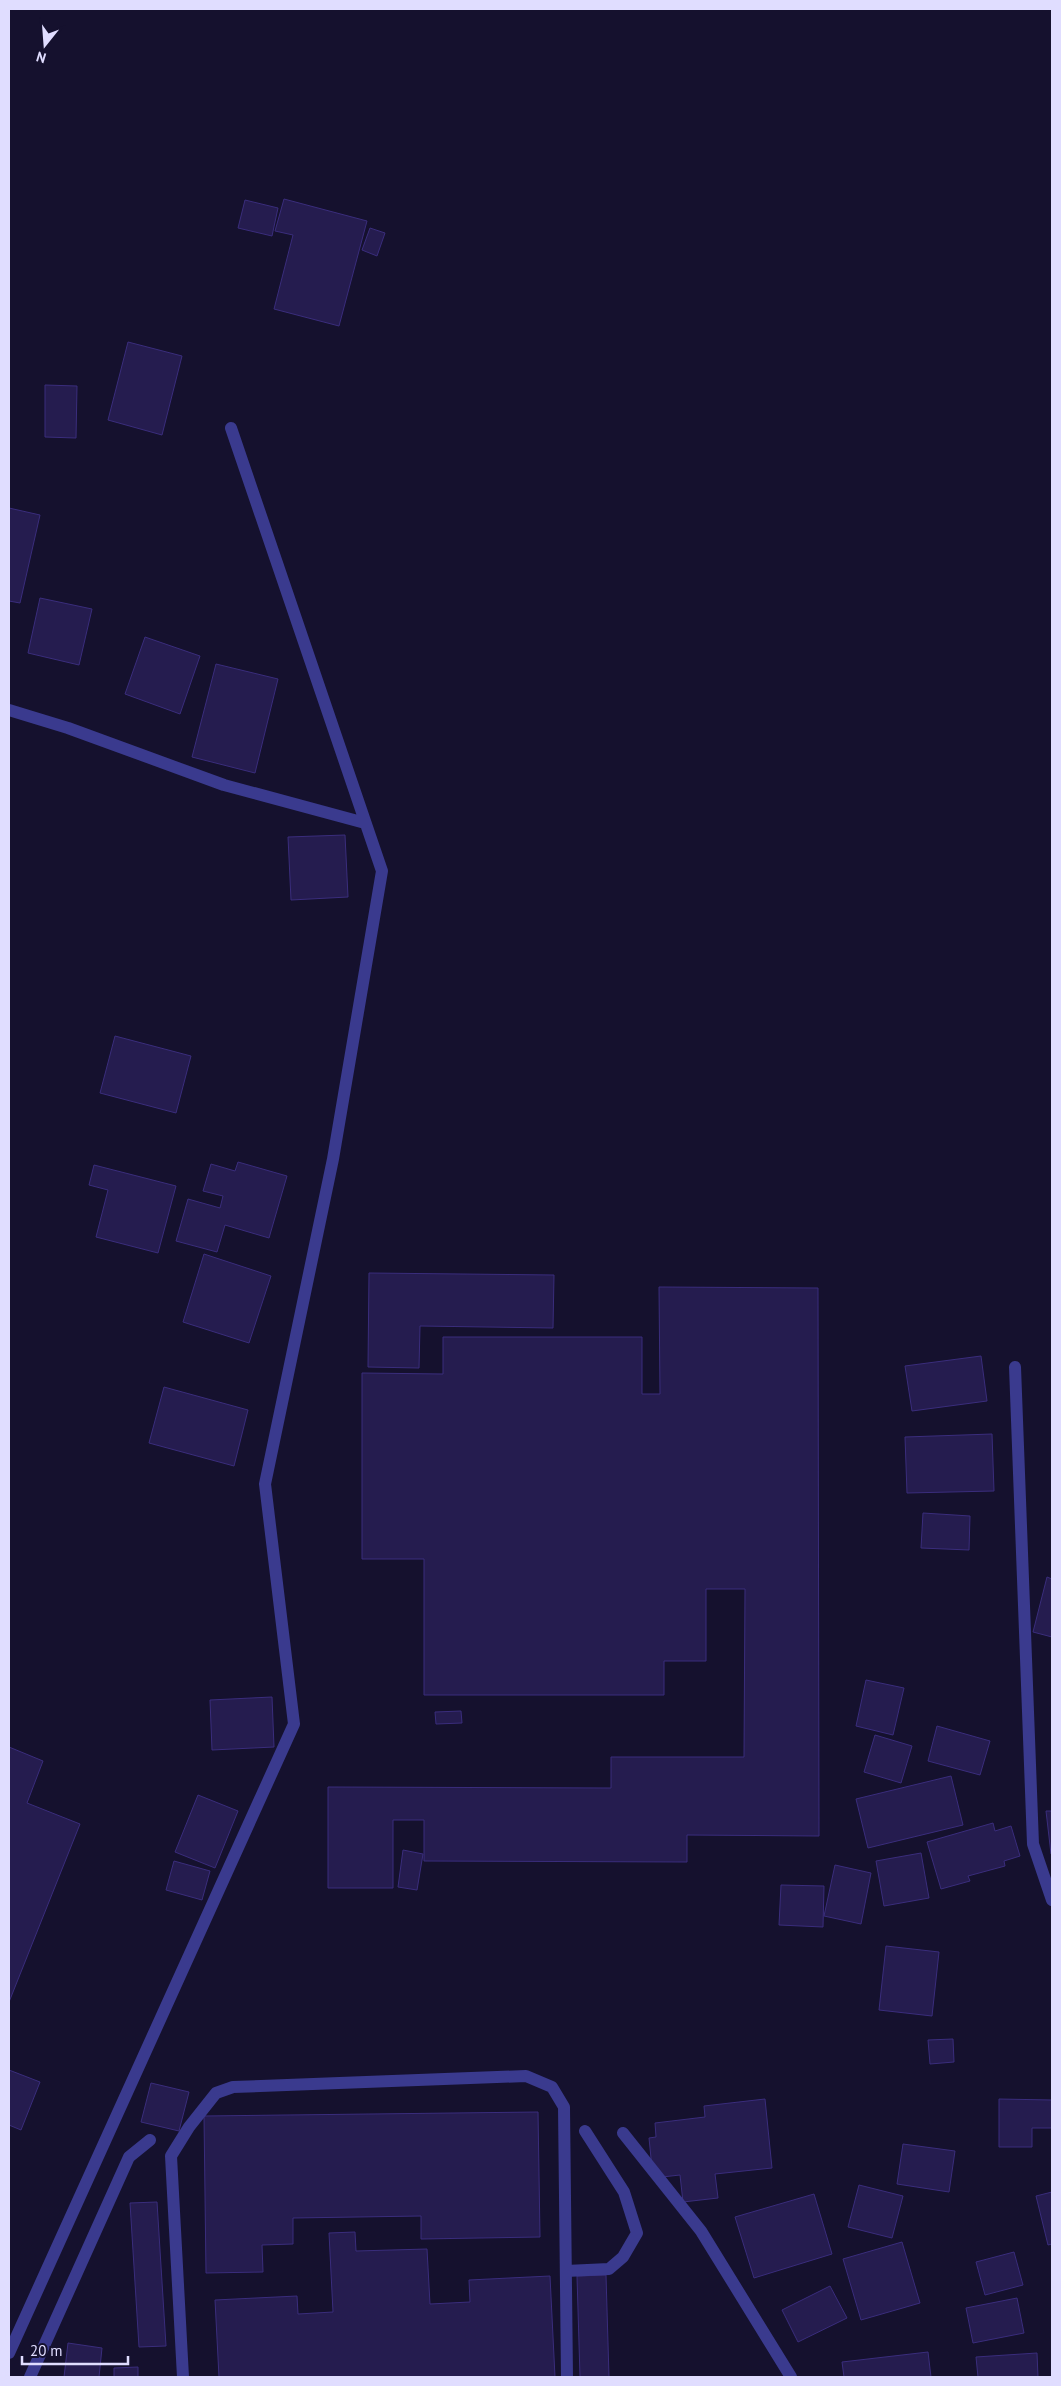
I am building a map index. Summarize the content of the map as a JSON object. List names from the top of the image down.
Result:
{
  "scale_bar": "20 m",
  "north": "bottom"
}
